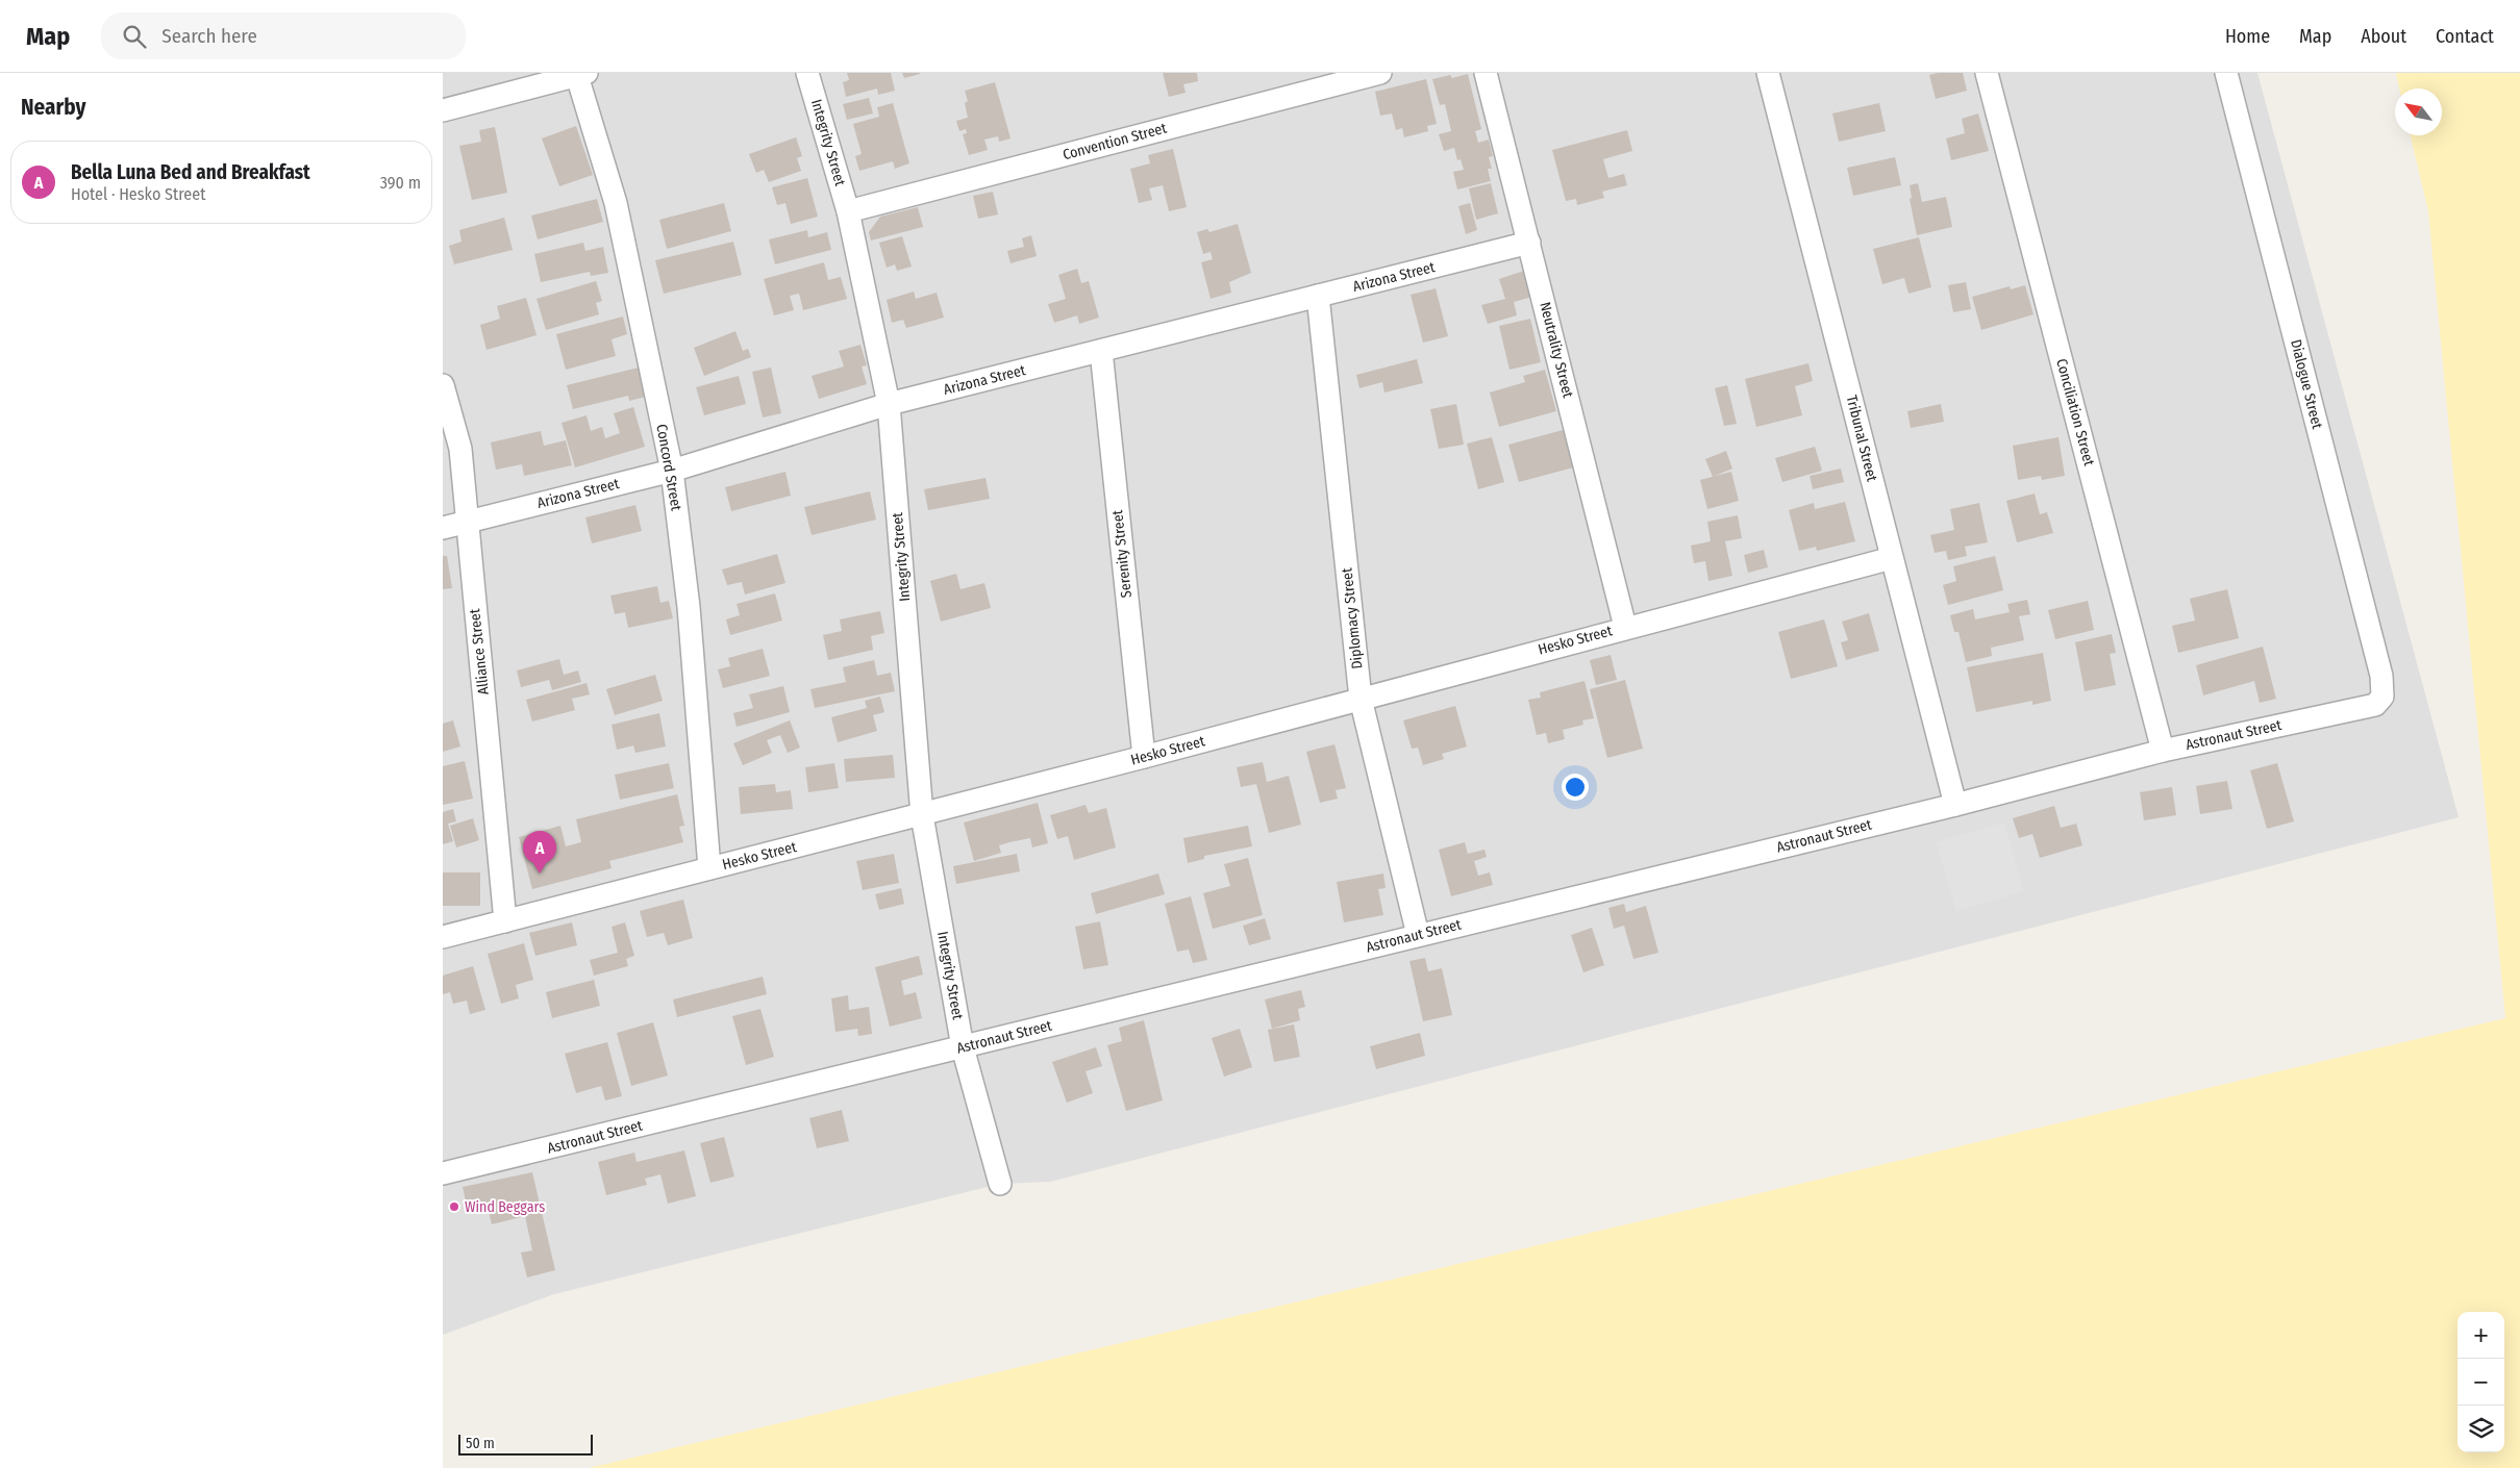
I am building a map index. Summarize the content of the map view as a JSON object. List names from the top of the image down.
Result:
{
  "streets": {
    "street": [
      "Convention Street",
      "Integrity Street",
      "Arizona Street",
      "Neutrality Street",
      "Dialogue Street",
      "Conciliation Street",
      "Tribunal Street",
      "Concord Street",
      "Serenity Street",
      "Diplomacy Street",
      "Hesko Street",
      "Alliance Street",
      "Astronaut Street"
    ]
  },
  "crossings": [
    ["Convention Street", "Integrity Street"],
    ["Integrity Street", "Arizona Street"],
    ["Integrity Street", "Hesko Street"],
    ["Integrity Street", "Astronaut Street"],
    ["Arizona Street", "Neutrality Street"],
    ["Arizona Street", "Concord Street"],
    ["Arizona Street", "Serenity Street"],
    ["Arizona Street", "Diplomacy Street"],
    ["Arizona Street", "Alliance Street"],
    ["Neutrality Street", "Hesko Street"],
    ["Dialogue Street", "Astronaut Street"],
    ["Conciliation Street", "Astronaut Street"],
    ["Tribunal Street", "Hesko Street"],
    ["Tribunal Street", "Astronaut Street"],
    ["Concord Street", "Hesko Street"],
    ["Serenity Street", "Hesko Street"],
    ["Diplomacy Street", "Hesko Street"],
    ["Diplomacy Street", "Astronaut Street"],
    ["Hesko Street", "Alliance Street"]
  ],
  "places": ["Wind Beggars"],
  "scale_bar": "50 m",
  "north": "top left",
  "page": {
    "header": "Map",
    "search": "Search here",
    "nav": [
      "Home",
      "Map",
      "About",
      "Contact"
    ],
    "heading": "Nearby",
    "list": [
      {
        "mark": "A",
        "name": "Bella Luna Bed and Breakfast",
        "note": "Hotel · Hesko Street",
        "value": "390 m"
      }
    ],
    "pins": "A",
    "map_buttons": ["+", "−"],
    "scale": "50 m"
  }
}
